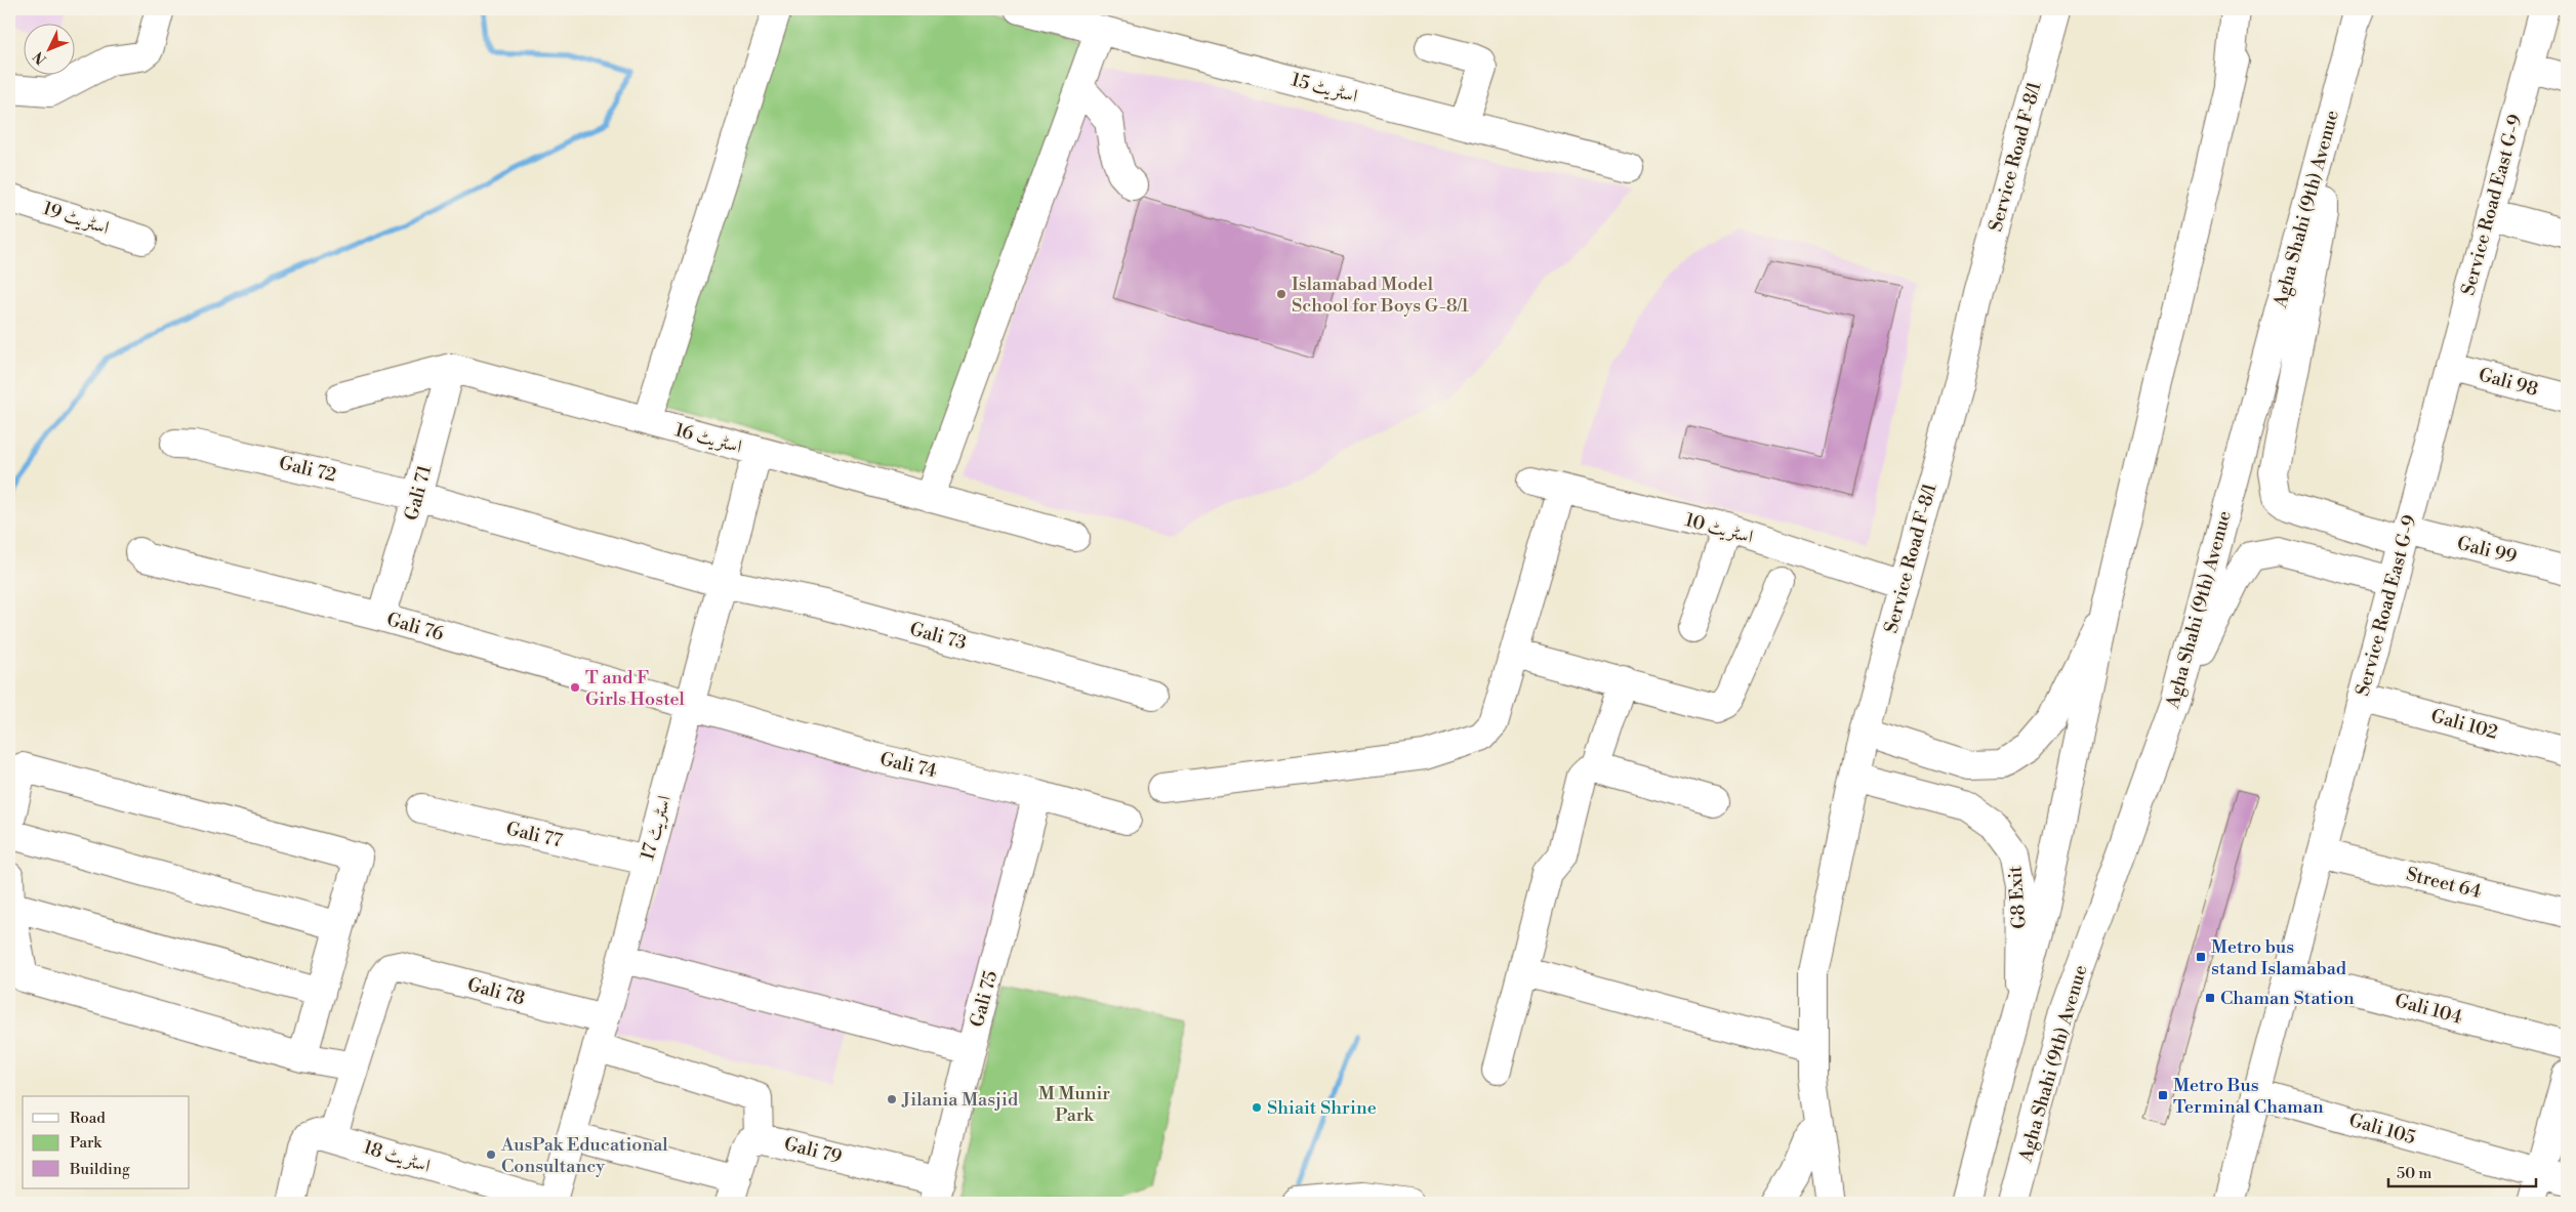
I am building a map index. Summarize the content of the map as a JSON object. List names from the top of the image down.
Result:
{
  "streets": {
    "main road": [
      "اسٹریٹ 15",
      "Service Road F-8/1",
      "Service Road East G-9",
      "Agha Shahi (9th) Avenue",
      "اسٹریٹ 19",
      "Gali 98",
      "اسٹریٹ 16",
      "Gali 72",
      "Gali 71",
      "اسٹریٹ 10",
      "Gali 99",
      "Gali 76",
      "Gali 73",
      "Gali 102",
      "Gali 74",
      "اسٹریٹ 17",
      "Gali 77",
      "Street 64",
      "G8 Exit",
      "Gali 78",
      "Gali 75",
      "Gali 104",
      "Gali 105",
      "Gali 79",
      "اسٹریٹ 18"
    ]
  },
  "crossings": [
    ["Service Road F-8/1", "اسٹریٹ 10"],
    ["Service Road F-8/1", "G8 Exit"],
    ["Service Road East G-9", "Gali 98"],
    ["Service Road East G-9", "Gali 99"],
    ["Service Road East G-9", "Gali 102"],
    ["Service Road East G-9", "Street 64"],
    ["Service Road East G-9", "Gali 104"],
    ["Service Road East G-9", "Gali 105"],
    ["Agha Shahi (9th) Avenue", "Gali 99"],
    ["اسٹریٹ 16", "Gali 71"],
    ["اسٹریٹ 16", "اسٹریٹ 17"],
    ["Gali 72", "Gali 71"],
    ["Gali 72", "Gali 73"],
    ["Gali 72", "اسٹریٹ 17"],
    ["Gali 71", "Gali 76"],
    ["Gali 76", "Gali 74"],
    ["Gali 76", "اسٹریٹ 17"],
    ["Gali 73", "اسٹریٹ 17"],
    ["Gali 74", "اسٹریٹ 17"],
    ["Gali 74", "Gali 75"],
    ["اسٹریٹ 17", "Gali 77"],
    ["اسٹریٹ 17", "Gali 78"],
    ["اسٹریٹ 17", "اسٹریٹ 18"],
    ["Gali 75", "Gali 79"]
  ],
  "parks": ["M Munir Park"],
  "places": {
    "other": [
      "Islamabad Model School for Boys G-8/1",
      "T and F Girls Hostel",
      "Jilania Masjid",
      "Shiait Shrine",
      "AusPak Educational Consultancy"
    ],
    "transit": ["Metro bus stand Islamabad", "Chaman Station", "Metro Bus Terminal Chaman"]
  },
  "legend": ["Road", "Park", "Building"],
  "scale_bar": "50 m",
  "north": "bottom left"
}
